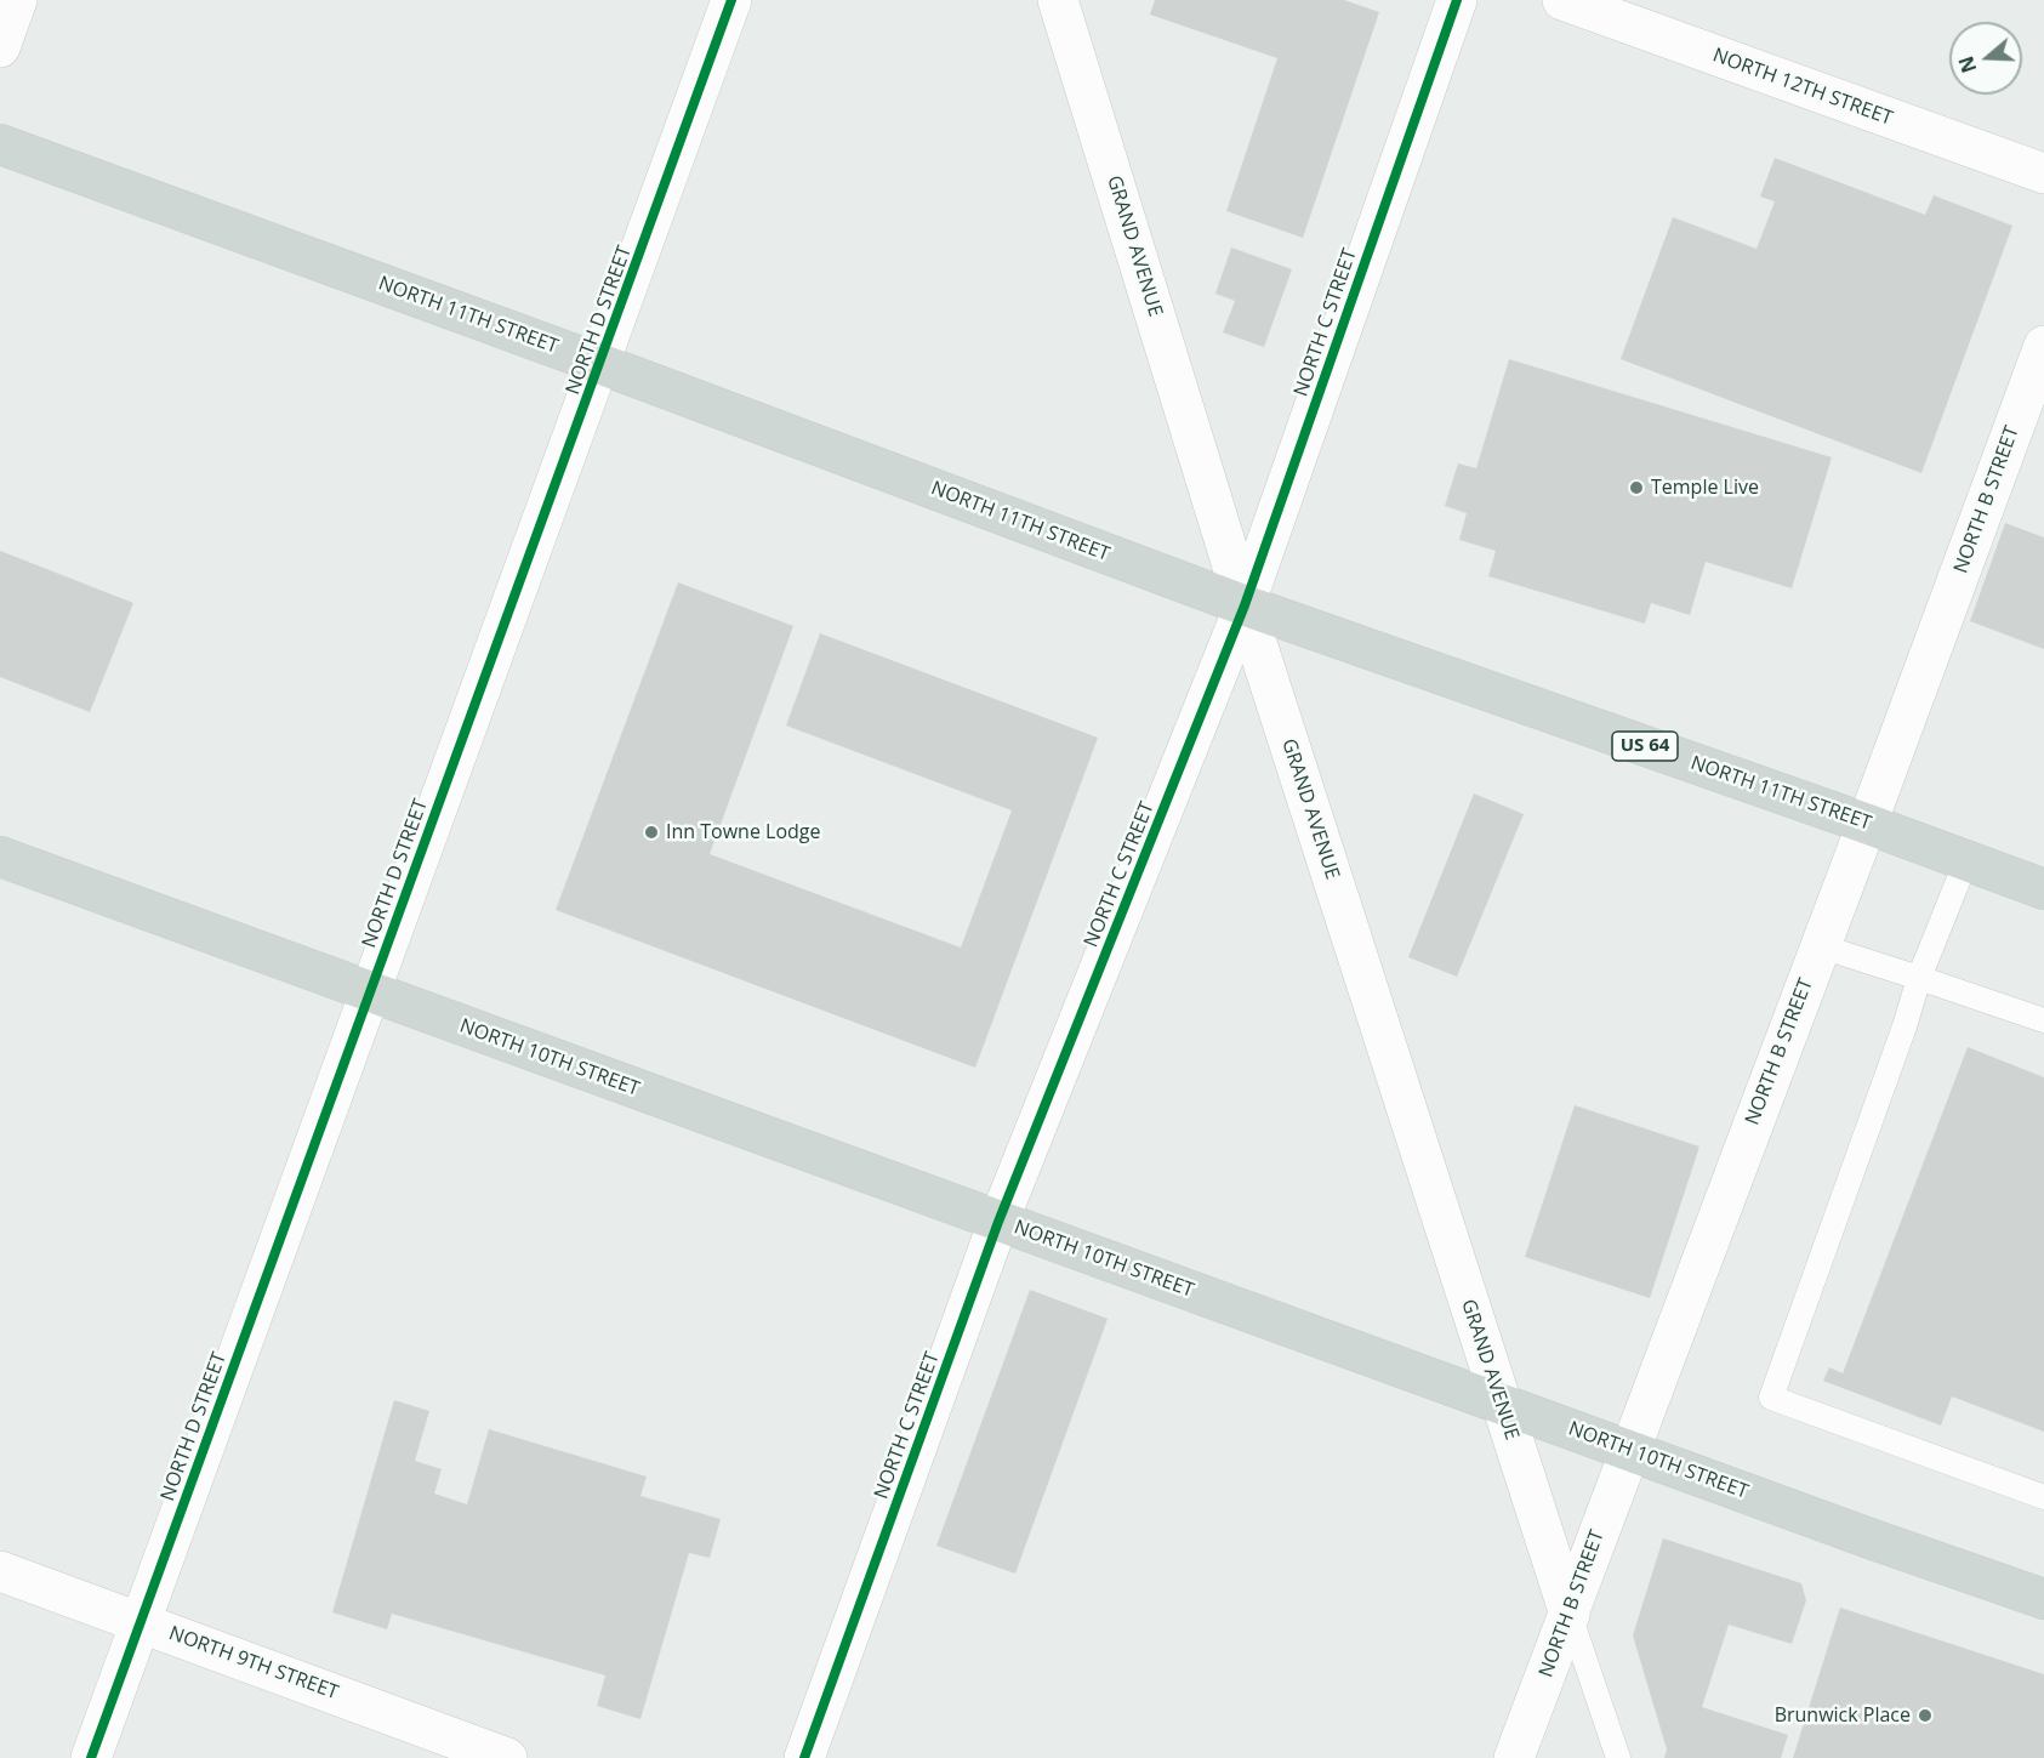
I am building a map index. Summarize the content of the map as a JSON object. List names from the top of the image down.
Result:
{
  "streets": {
    "main road": ["NORTH 11TH STREET", "US 64", "NORTH 10TH STREET"],
    "street": [
      "NORTH 12TH STREET",
      "GRAND AVENUE",
      "NORTH D STREET",
      "NORTH C STREET",
      "NORTH B STREET",
      "NORTH 9TH STREET"
    ]
  },
  "crossings": [
    ["GRAND AVENUE", "NORTH 11TH STREET"],
    ["GRAND AVENUE", "NORTH C STREET"],
    ["GRAND AVENUE", "NORTH B STREET"],
    ["GRAND AVENUE", "NORTH 10TH STREET"],
    ["NORTH 11TH STREET", "NORTH D STREET"],
    ["NORTH 11TH STREET", "NORTH C STREET"],
    ["NORTH 11TH STREET", "NORTH B STREET"],
    ["NORTH D STREET", "NORTH 10TH STREET"],
    ["NORTH D STREET", "NORTH 9TH STREET"],
    ["NORTH C STREET", "NORTH 10TH STREET"],
    ["NORTH B STREET", "NORTH 10TH STREET"]
  ],
  "places": ["Temple Live", "Inn Towne Lodge", "Brunwick Place"],
  "north": "left"
}
